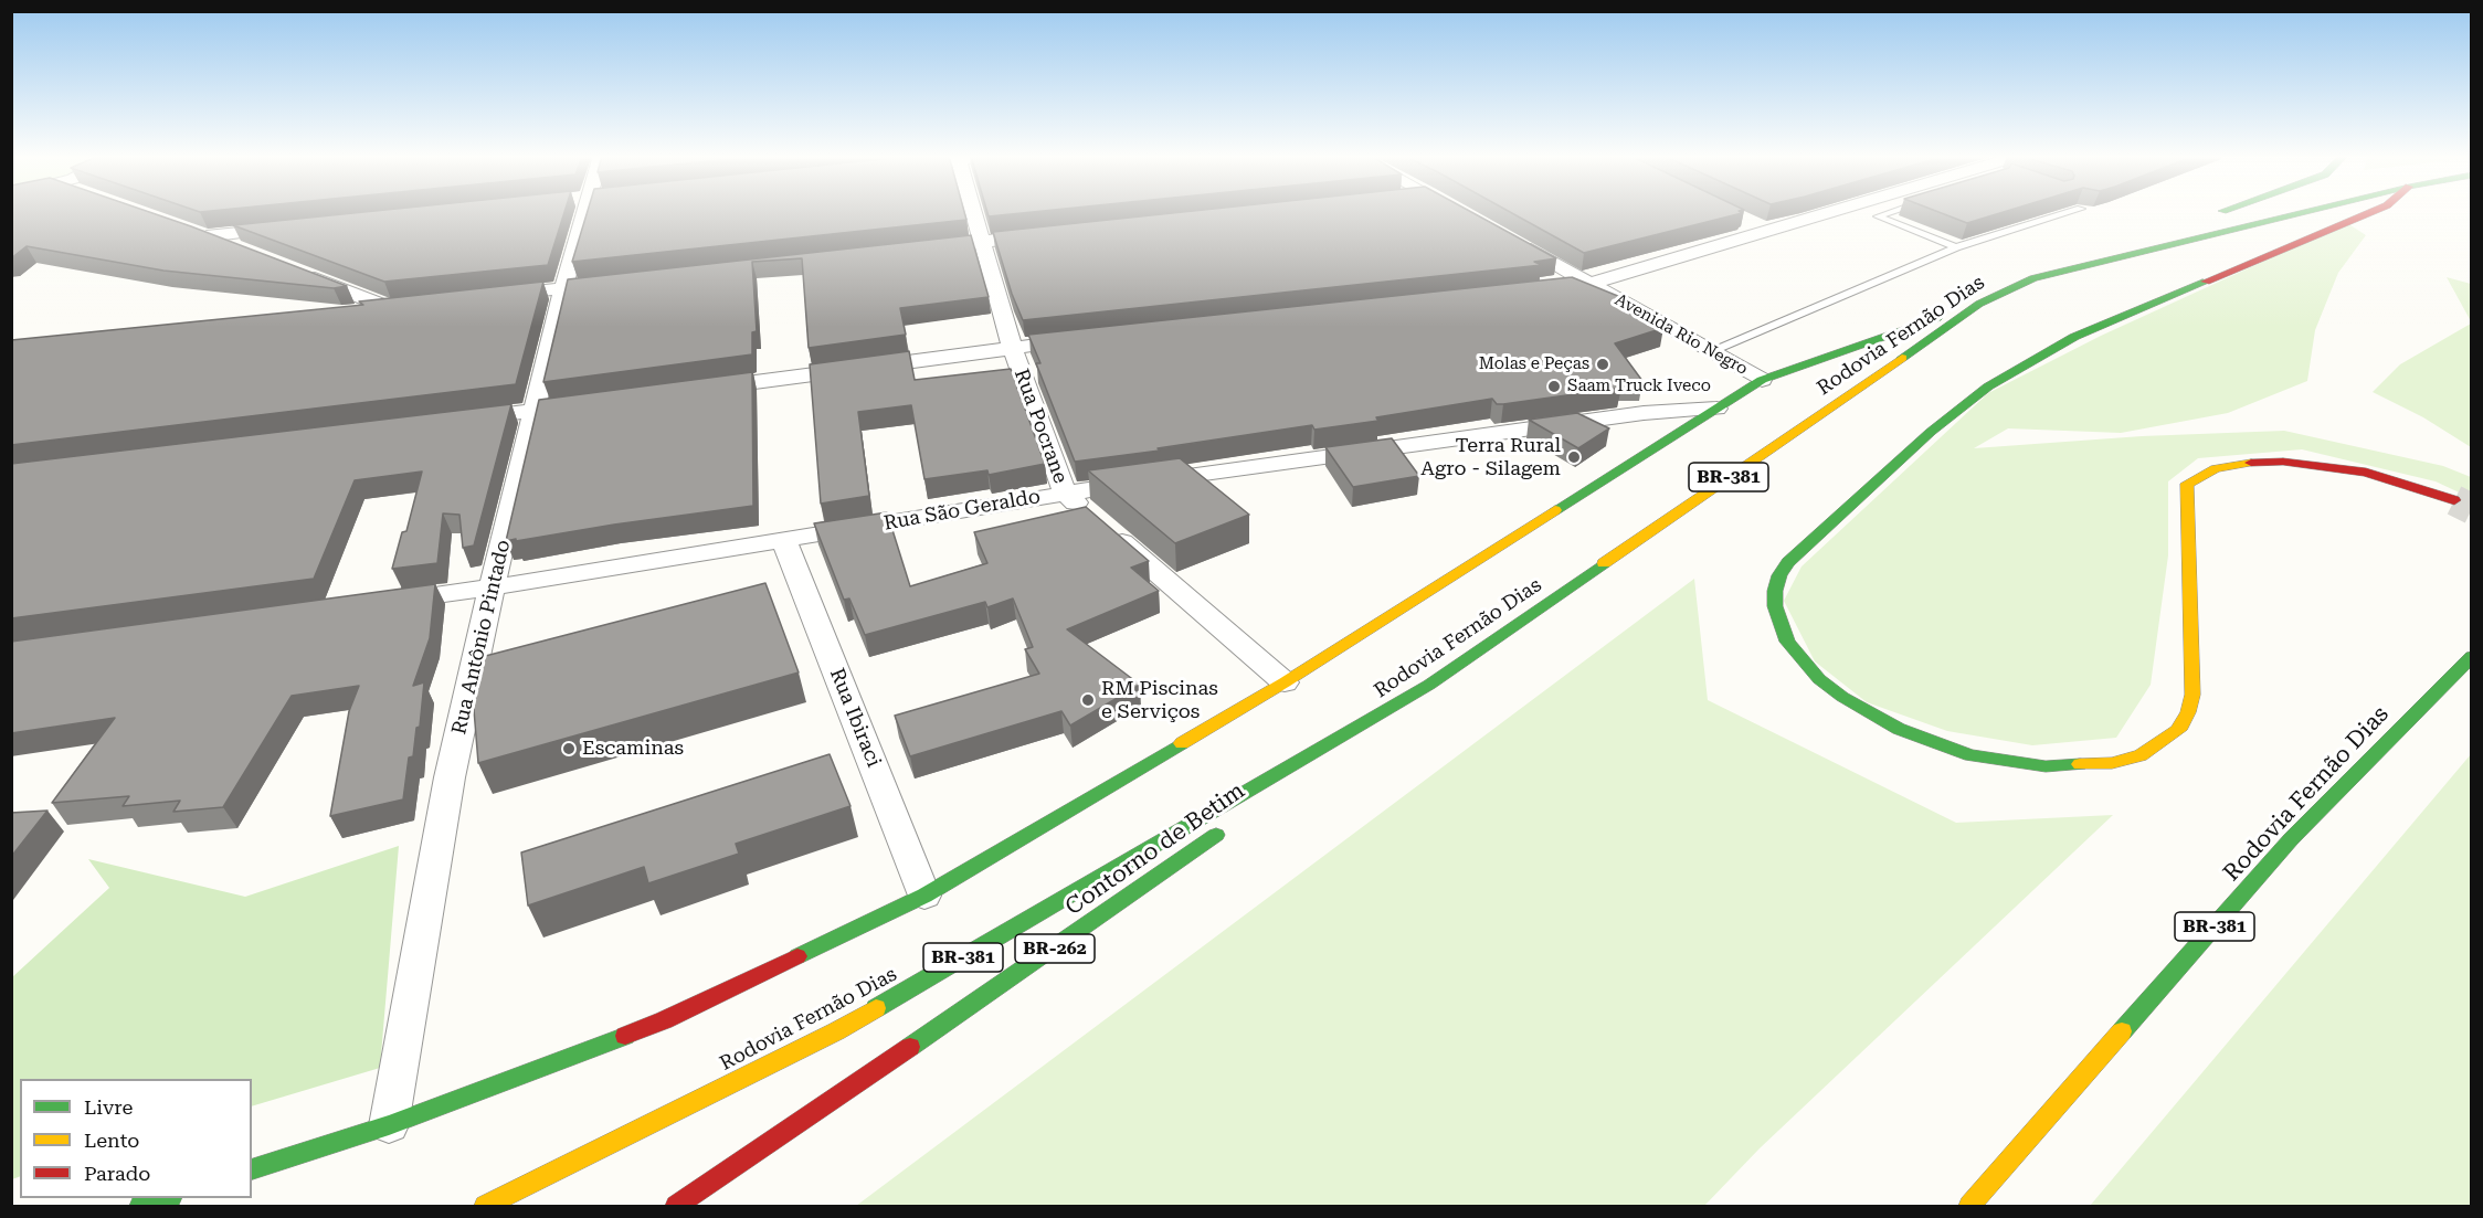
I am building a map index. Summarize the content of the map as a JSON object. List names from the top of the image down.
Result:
{
  "streets": {
    "main road": [
      "Rodovia Fernão Dias",
      "BR-381",
      "Contorno de Betim",
      "BR-262"
    ],
    "street": [
      "Avenida Rio Negro",
      "Rua Pocrane",
      "Rua São Geraldo",
      "Rua Antônio Pintado",
      "Rua Ibiraci"
    ]
  },
  "crossings": [
    ["Avenida Rio Negro", "BR-381"],
    ["Rodovia Fernão Dias", "BR-381"],
    ["Rua Pocrane", "BR-381"],
    ["Rua Pocrane", "Rua São Geraldo"],
    ["BR-381", "Rua São Geraldo"],
    ["BR-381", "Rua Antônio Pintado"],
    ["BR-381", "Rua Ibiraci"],
    ["Rua São Geraldo", "Rua Antônio Pintado"],
    ["Rua São Geraldo", "Rua Ibiraci"]
  ],
  "places": [
    "Molas e Peças",
    "Saam Truck Iveco",
    "Terra Rural Agro - Silagem",
    "RM Piscinas e Serviços",
    "Escaminas"
  ],
  "legend": ["Livre", "Lento", "Parado"]
}
